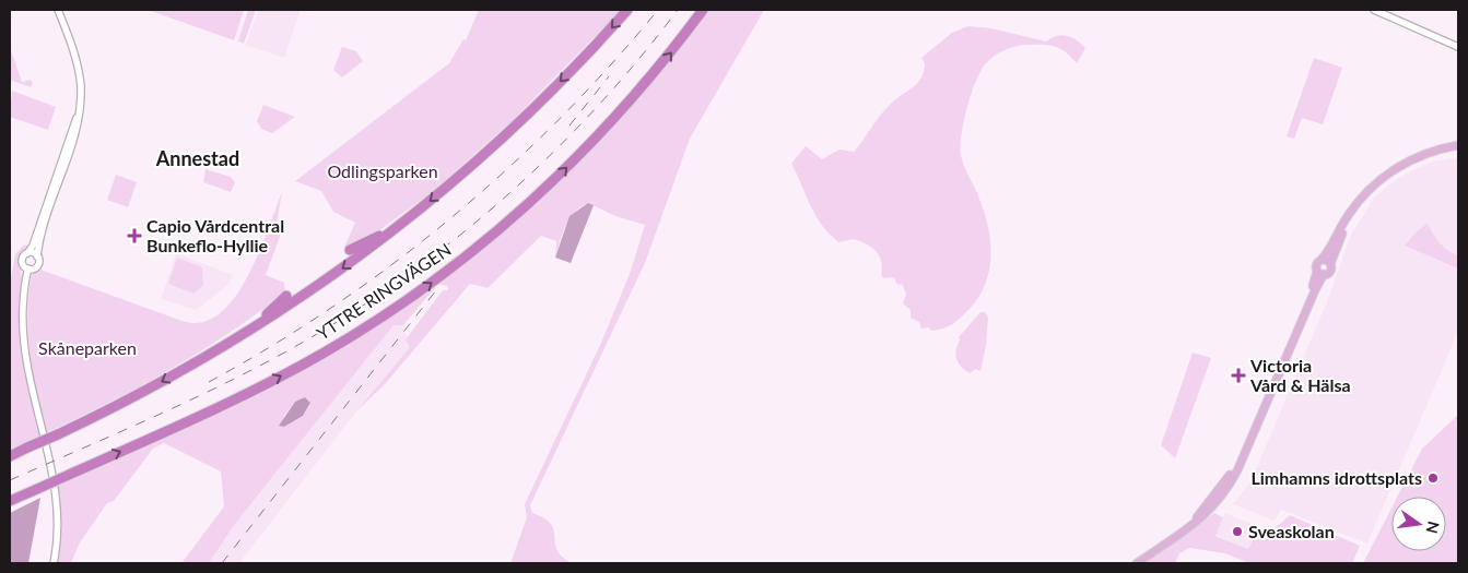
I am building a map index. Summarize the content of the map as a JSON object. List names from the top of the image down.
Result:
{
  "streets": {
    "highway": ["YTTRE RINGVÄGEN"]
  },
  "districts": ["Annestad"],
  "parks": ["Odlingsparken", "Skåneparken"],
  "places": {
    "health": ["Capio Vårdcentral Bunkeflo-Hyllie", "Victoria Vård & Hälsa"],
    "other": ["Limhamns idrottsplats", "Sveaskolan"]
  },
  "north": "right"
}
